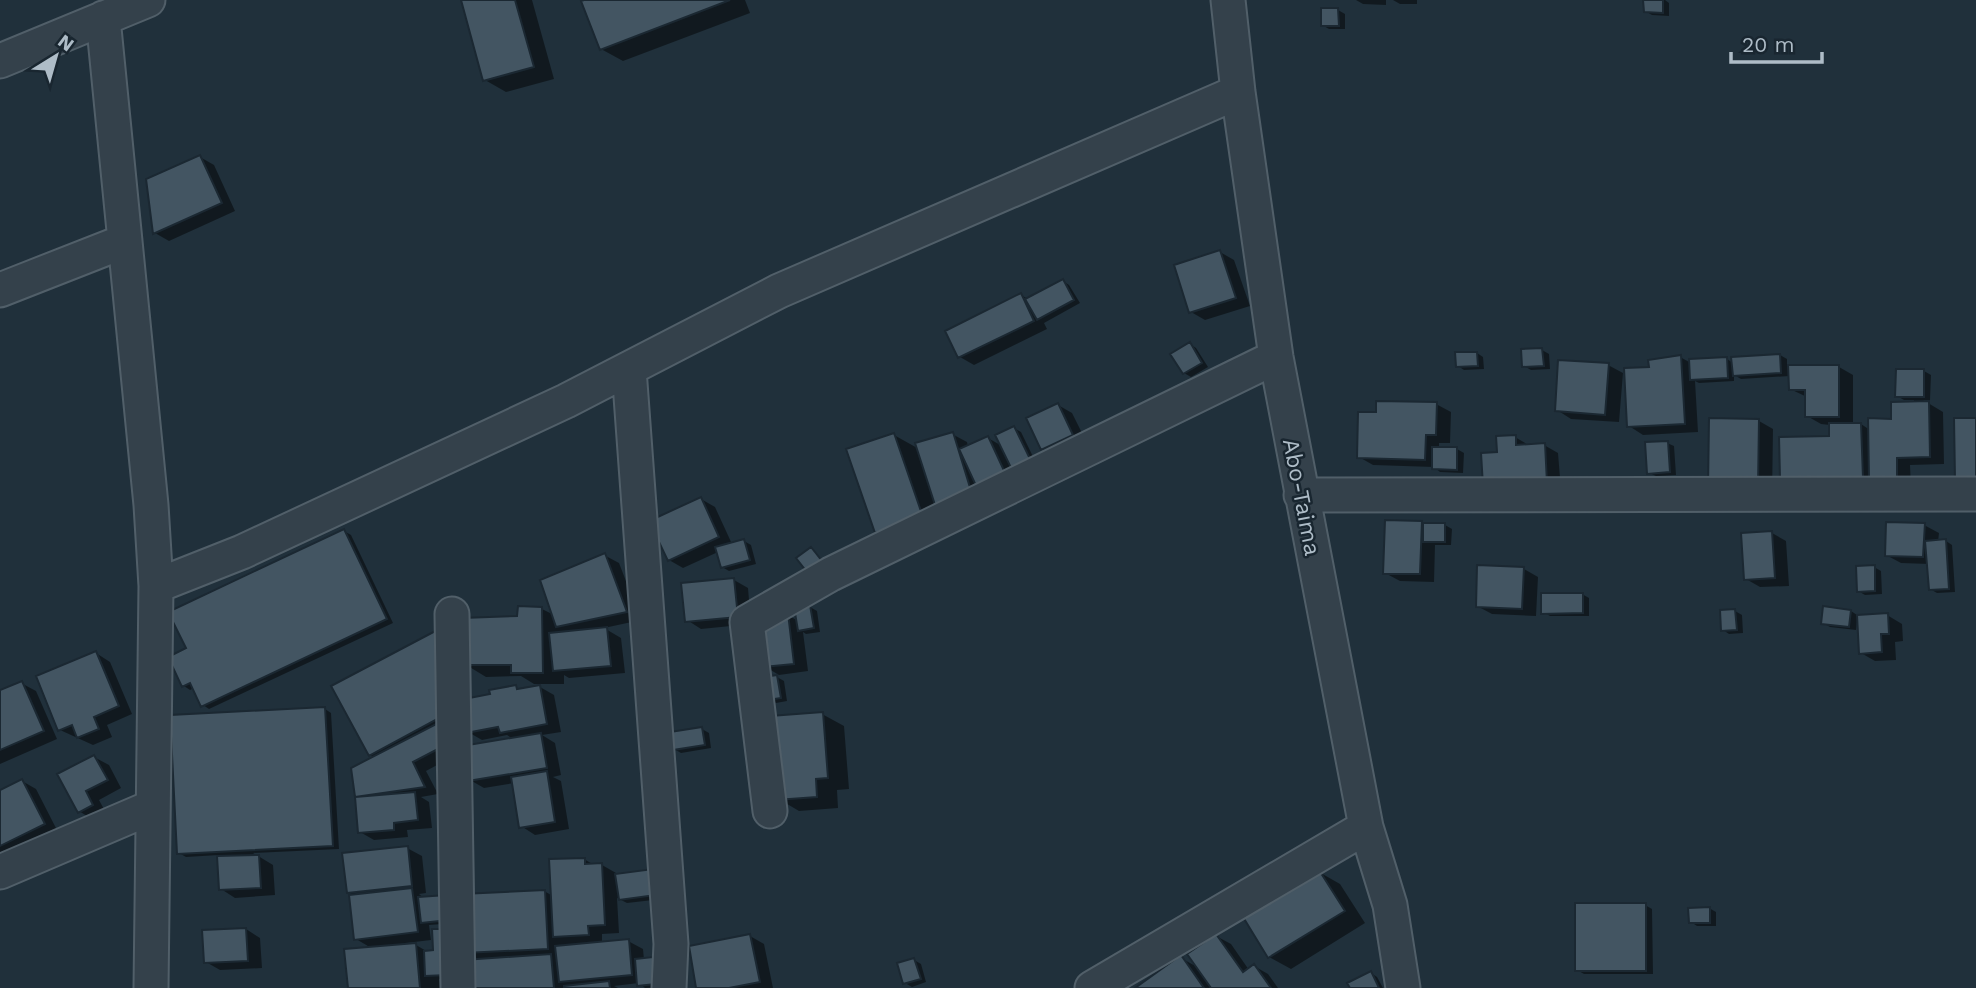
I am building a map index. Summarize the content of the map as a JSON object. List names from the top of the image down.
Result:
{
  "streets": {
    "street": ["Abo-Taima"]
  },
  "scale_bar": "20 m",
  "north": "top right"
}
